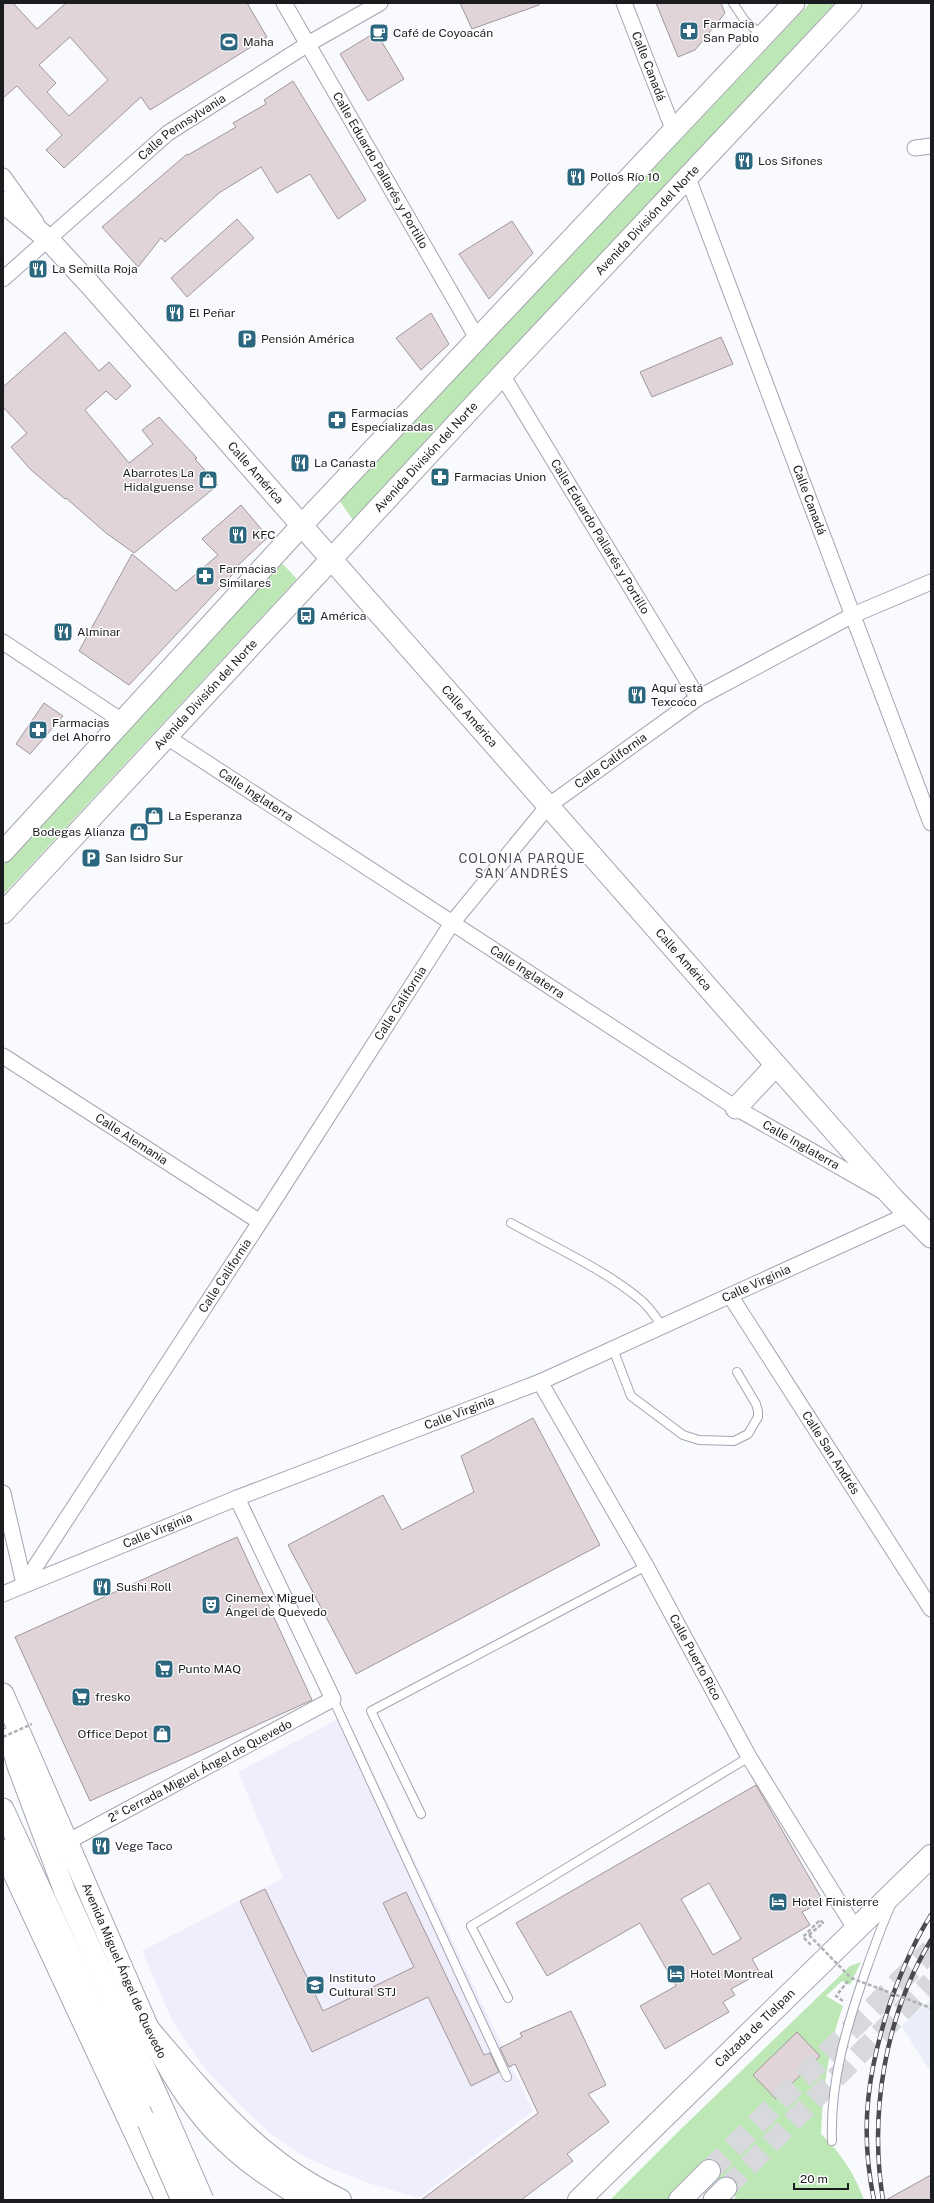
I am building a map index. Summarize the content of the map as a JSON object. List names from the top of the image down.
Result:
{
  "streets": {
    "highway": ["Calzada de Tlalpan"],
    "main road": ["Avenida División del Norte", "Calle América", "Avenida Miguel Ángel de Quevedo"],
    "street": [
      "Calle Canadá",
      "Calle Pennsylvania",
      "Calle Eduardo Pallarés y Portillo",
      "Calle California",
      "Calle Inglaterra",
      "Calle Alemania",
      "Calle Virginia",
      "Calle San Andrés",
      "Calle Puerto Rico",
      "2ª Cerrada Miguel Ángel de Quevedo"
    ]
  },
  "crossings": [
    ["Calle Canadá", "Avenida División del Norte"],
    ["Calle Canadá", "Calle California"],
    ["Calle Pennsylvania", "Calle Eduardo Pallarés y Portillo"],
    ["Calle Pennsylvania", "Calle América"],
    ["Calle Eduardo Pallarés y Portillo", "Avenida División del Norte"],
    ["Calle Eduardo Pallarés y Portillo", "Calle California"],
    ["Avenida División del Norte", "Calle América"],
    ["Avenida División del Norte", "Calle Inglaterra"],
    ["Calle América", "Calle California"],
    ["Calle América", "Calle Inglaterra"],
    ["Calle América", "Calle Virginia"],
    ["Calle California", "Calle Inglaterra"],
    ["Calle California", "Calle Alemania"],
    ["Calle California", "Calle Virginia"],
    ["Calle Virginia", "Calle San Andrés"],
    ["Calle Virginia", "Calle Puerto Rico"],
    ["Calle Puerto Rico", "Calzada de Tlalpan"],
    ["2ª Cerrada Miguel Ángel de Quevedo", "Avenida Miguel Ángel de Quevedo"]
  ],
  "districts": ["COLONIA PARQUE SAN ANDRÉS"],
  "places": {
    "pharmacy": [
      "Farmacia San Pablo",
      "Farmacias Especializadas",
      "Farmacias Union",
      "Farmacias Similares",
      "Farmacias del Ahorro"
    ],
    "cafe": ["Café de Coyoacán"],
    "sports": ["Maha"],
    "restaurant": [
      "Los Sifones",
      "Pollos Río 10",
      "La Semilla Roja",
      "El Peñar",
      "La Canasta",
      "KFC",
      "Alminar",
      "Aquí está Texcoco",
      "Sushi Roll",
      "Vege Taco"
    ],
    "parking": ["Pensión América", "San Isidro Sur"],
    "shop": [
      "Abarrotes La Hidalguense",
      "La Esperanza",
      "Bodegas Alianza",
      "Office Depot"
    ],
    "bus stop": ["América"],
    "theatre": ["Cinemex Miguel Ángel de Quevedo"],
    "supermarket": ["Punto MAQ", "fresko"],
    "hotel": ["Hotel Finisterre", "Hotel Montreal"],
    "school or university": ["Instituto Cultural STJ"]
  },
  "scale_bar": "20 m"
}
